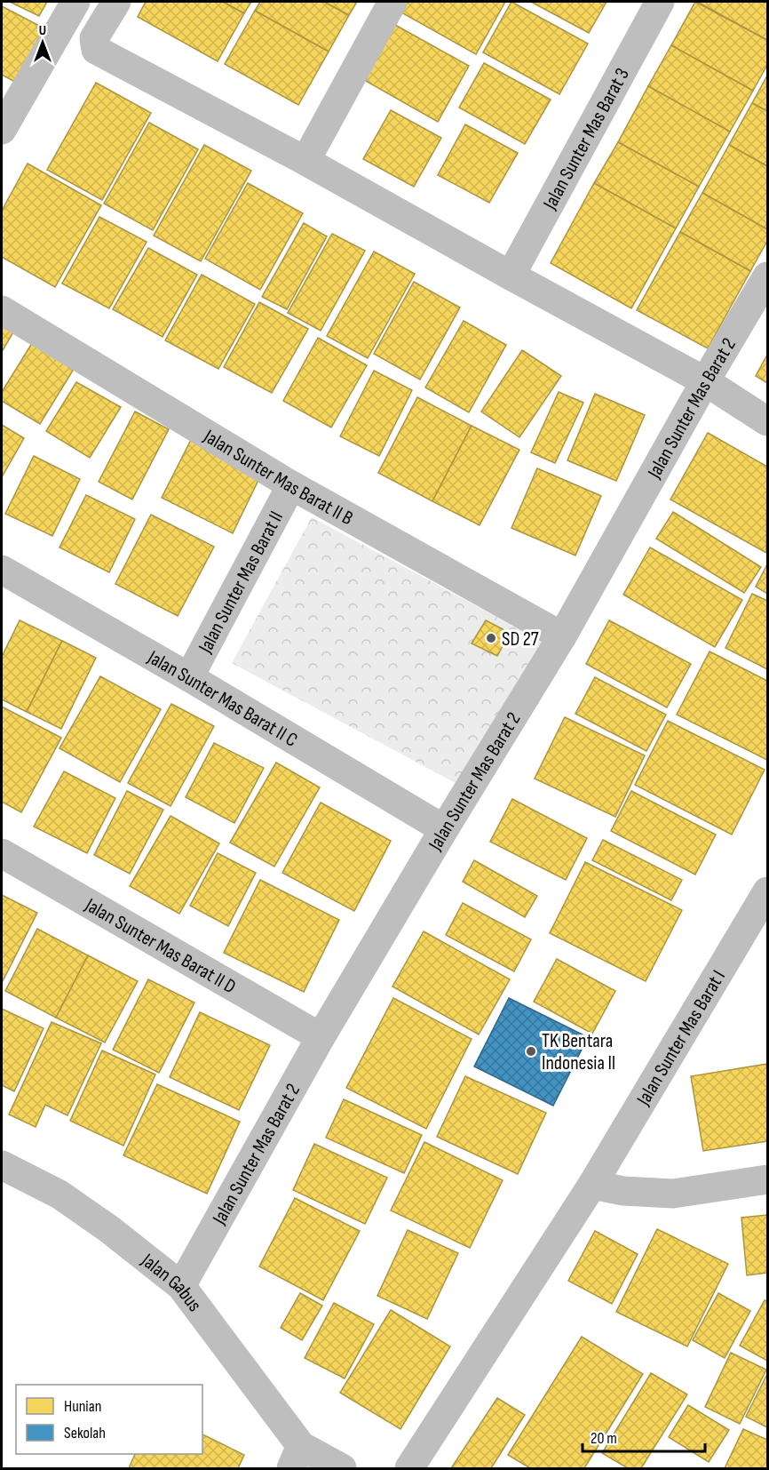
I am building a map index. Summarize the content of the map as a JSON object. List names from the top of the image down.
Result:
{
  "streets": {
    "street": [
      "Jalan Sunter Mas Barat 3",
      "Jalan Sunter Mas Barat 2",
      "Jalan Sunter Mas Barat II B",
      "Jalan Sunter Mas Barat II",
      "Jalan Sunter Mas Barat II C",
      "Jalan Sunter Mas Barat II D",
      "Jalan Sunter Mas Barat I",
      "Jalan Gabus"
    ]
  },
  "crossings": [
    ["Jalan Sunter Mas Barat 2", "Jalan Sunter Mas Barat II B"],
    ["Jalan Sunter Mas Barat 2", "Jalan Sunter Mas Barat II C"],
    ["Jalan Sunter Mas Barat 2", "Jalan Sunter Mas Barat II D"],
    ["Jalan Sunter Mas Barat 2", "Jalan Gabus"],
    ["Jalan Sunter Mas Barat II B", "Jalan Sunter Mas Barat II"],
    ["Jalan Sunter Mas Barat II", "Jalan Sunter Mas Barat II C"]
  ],
  "places": ["SD 27", "TK Bentara Indonesia II"],
  "legend": ["Hunian", "Sekolah"],
  "scale_bar": "20 m",
  "north": "top"
}
